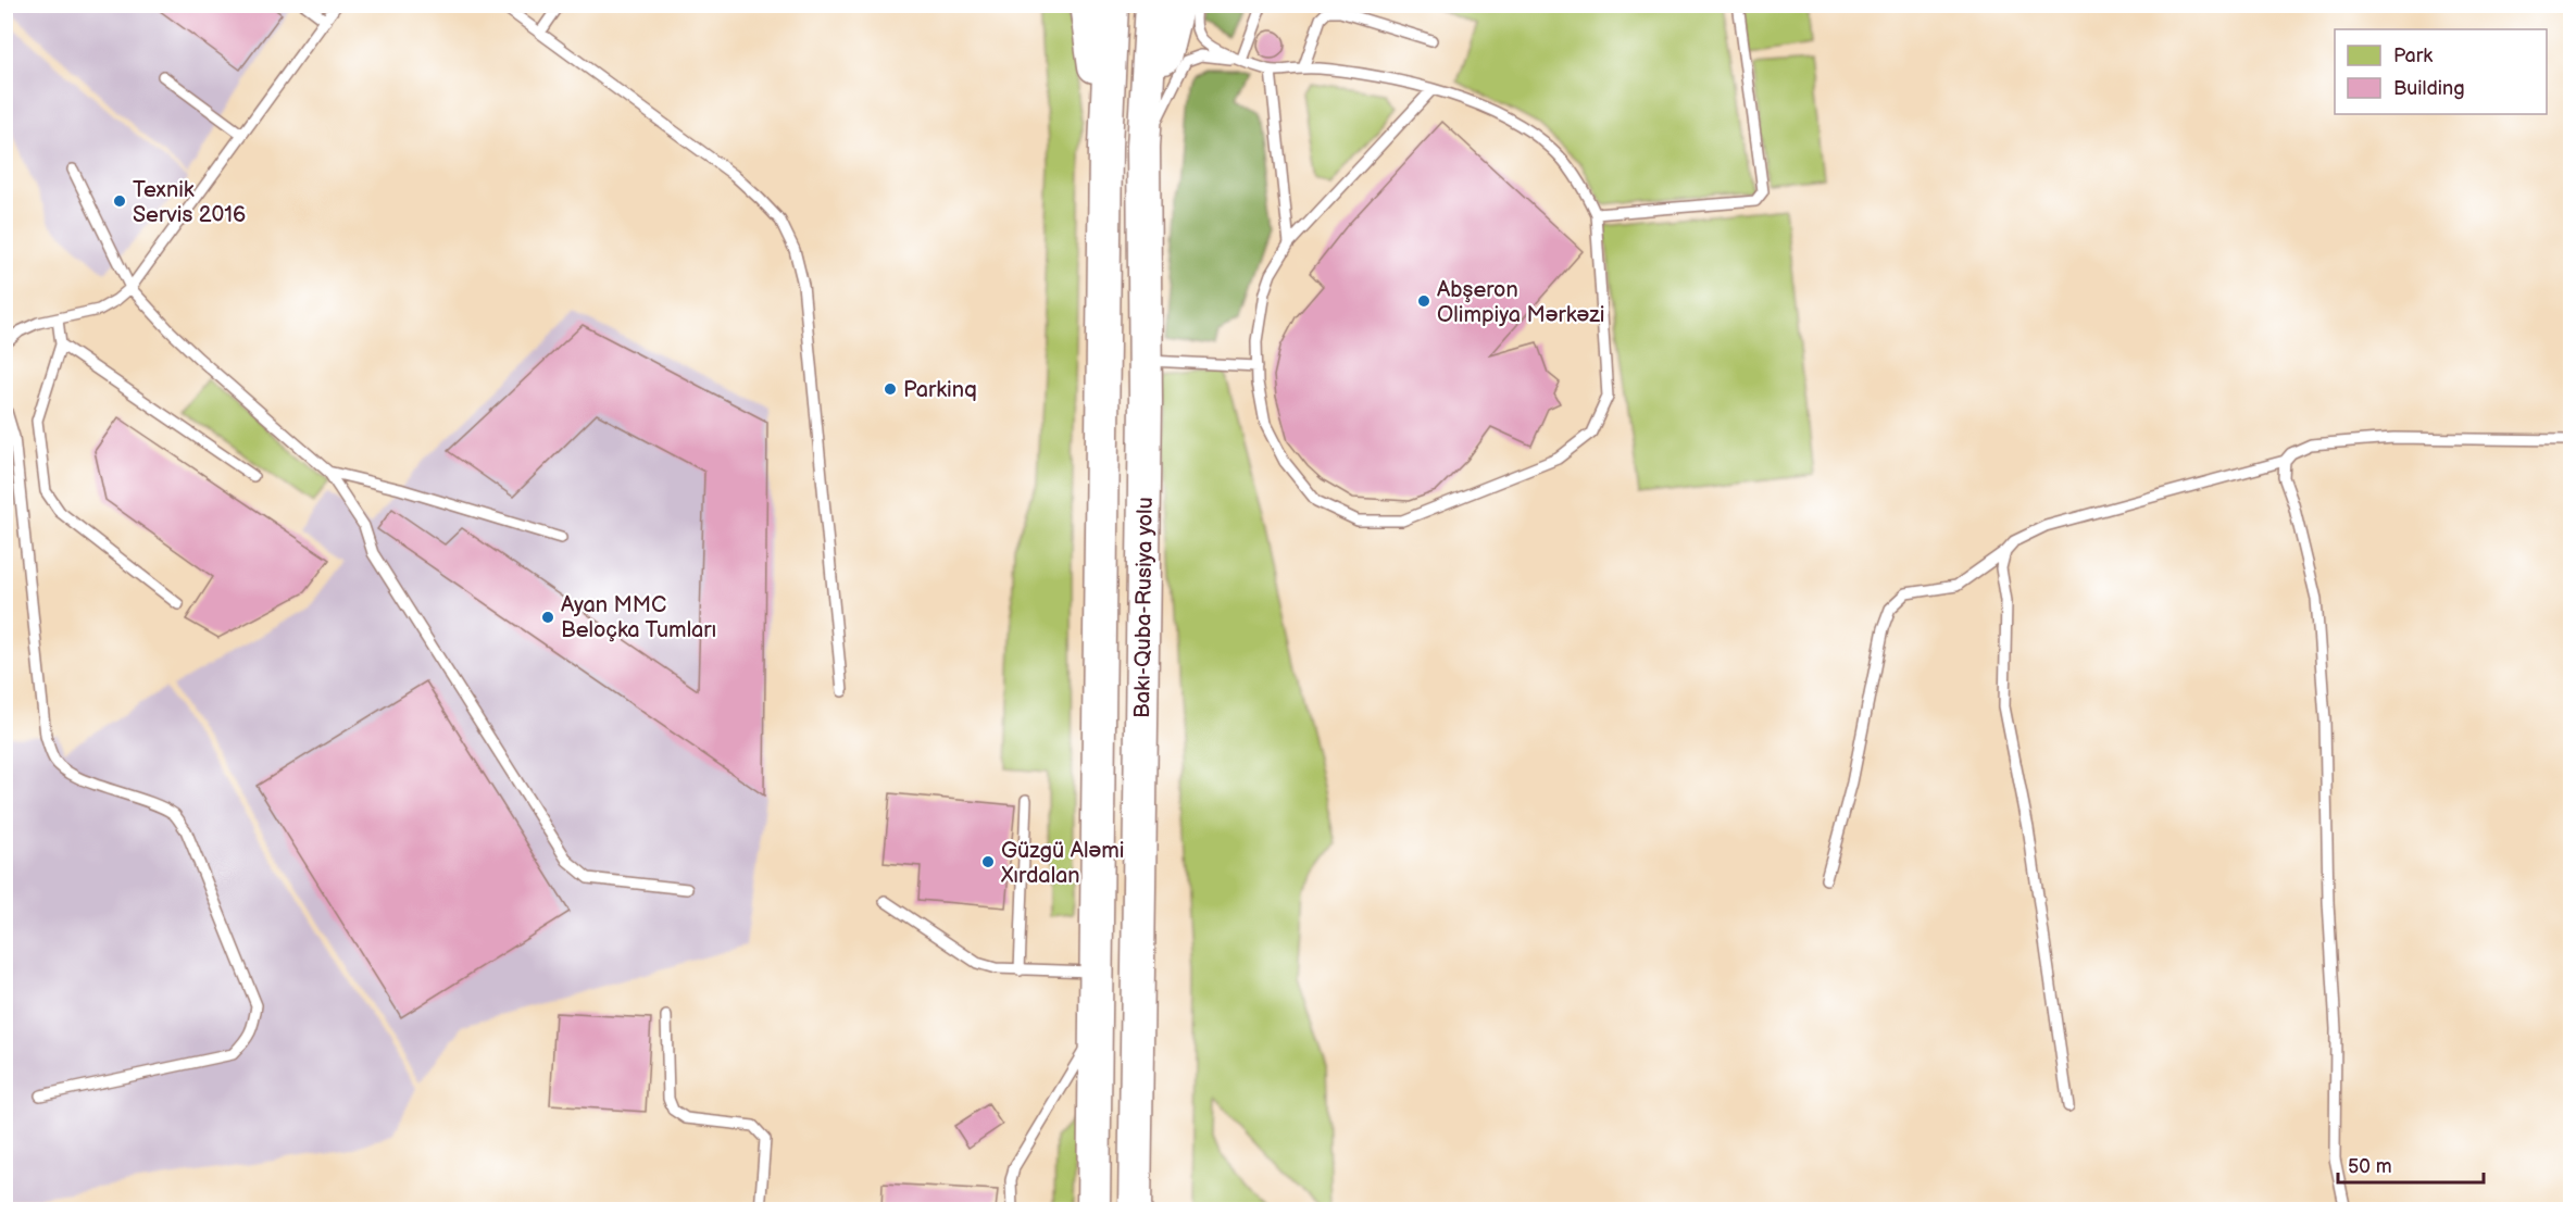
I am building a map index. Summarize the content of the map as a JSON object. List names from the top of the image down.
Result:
{
  "streets": {
    "highway": ["Bakı-Quba-Rusiya yolu"]
  },
  "places": [
    "Texnik Servis 2016",
    "Abşeron Olimpiya Mərkəzi",
    "Parkinq",
    "Ayan MMC Beloçka Tumları",
    "Güzgü Aləmi Xırdalan"
  ],
  "legend": ["Park", "Building"],
  "scale_bar": "50 m"
}
